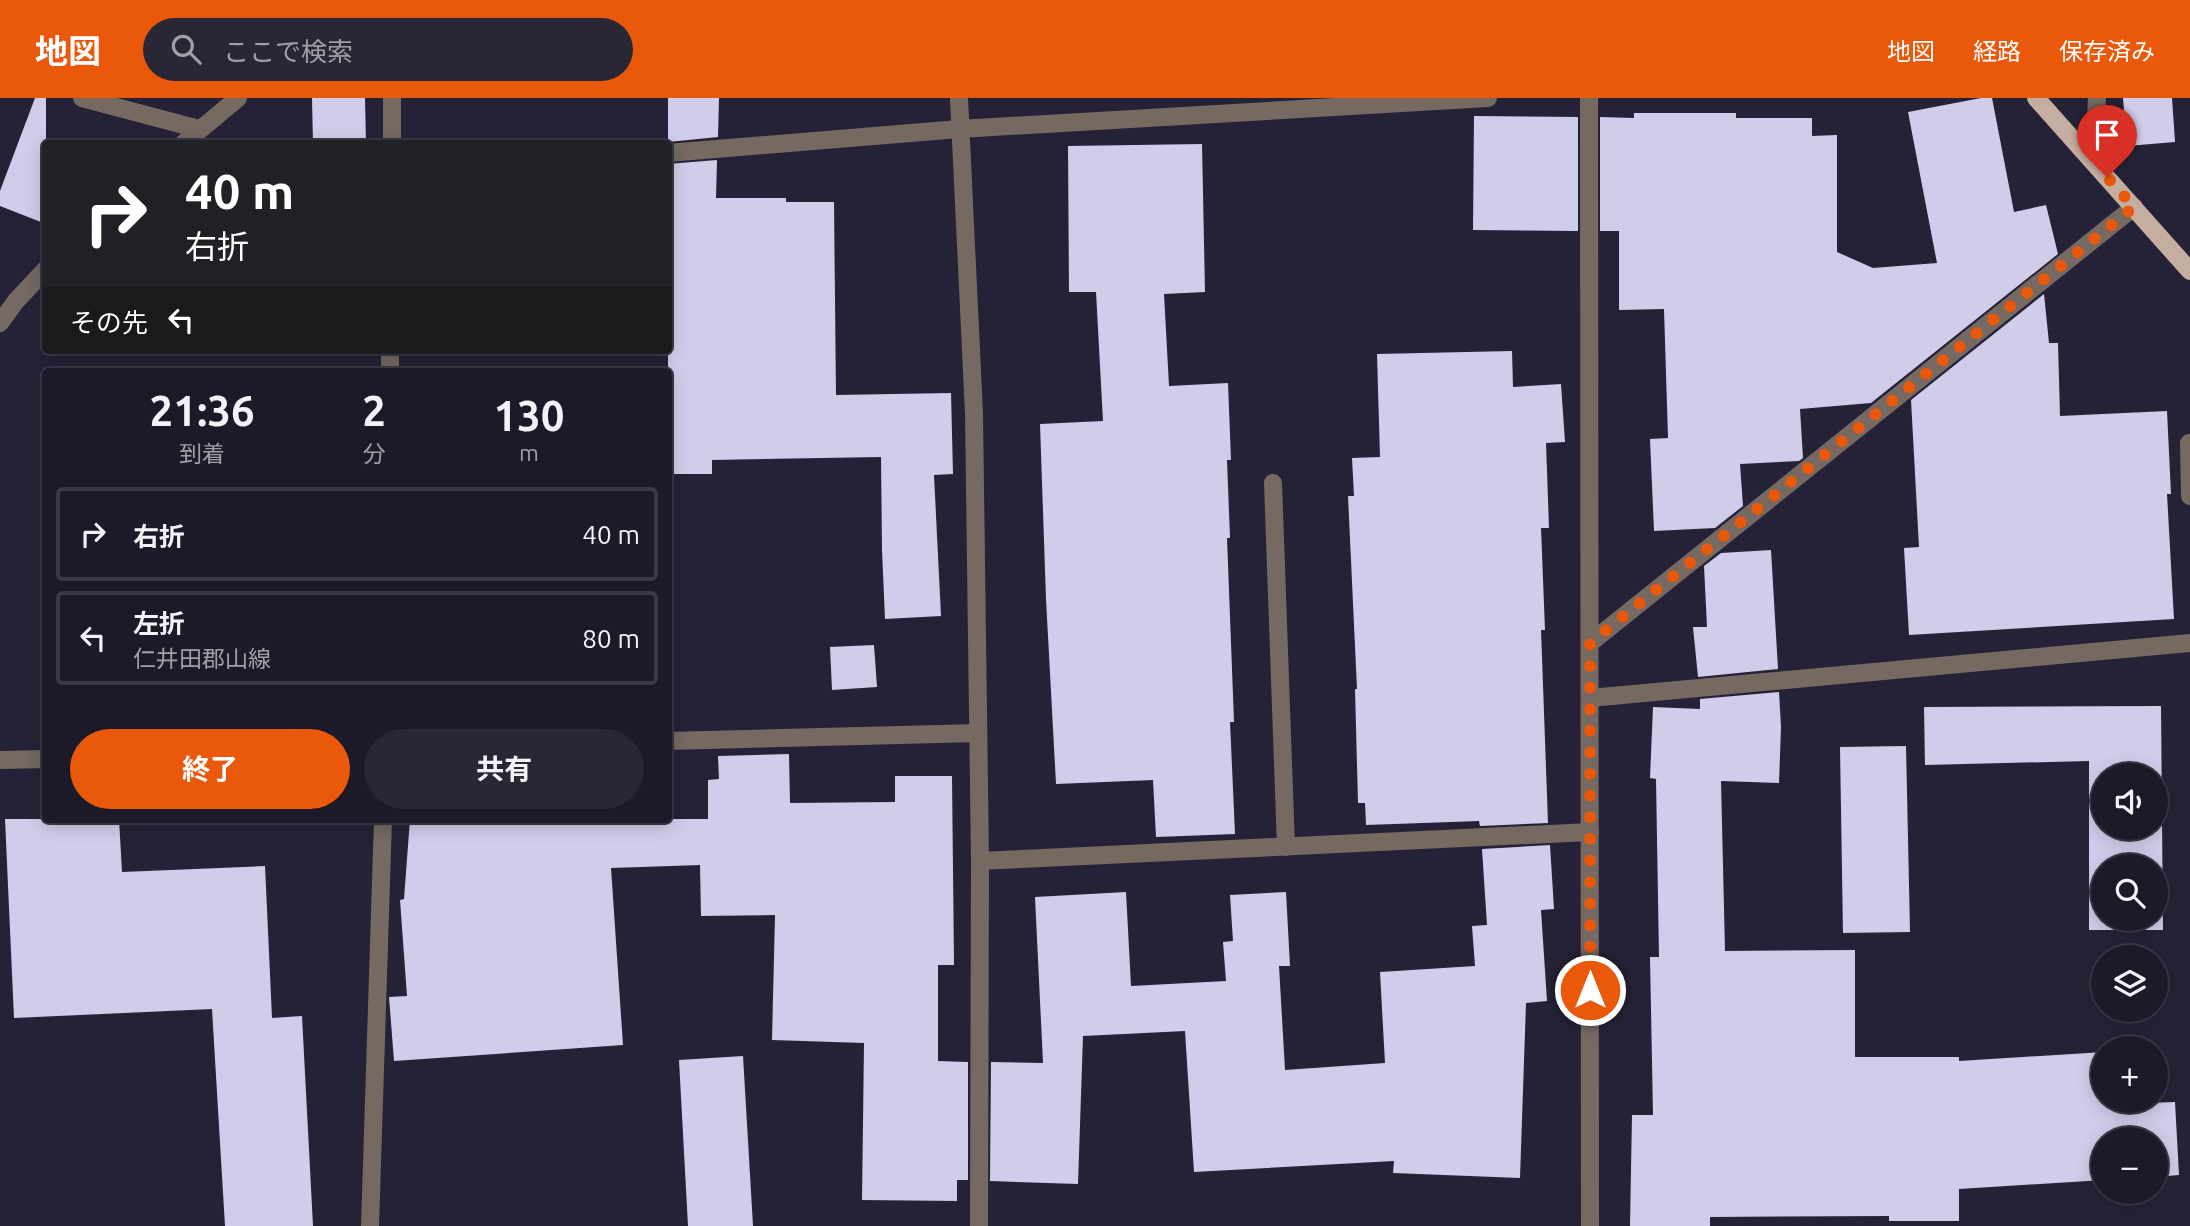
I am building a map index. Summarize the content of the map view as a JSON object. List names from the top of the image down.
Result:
{
  "page": {
    "header": "地図",
    "search": "ここで検索",
    "nav": ["地図", "経路", "保存済み"],
    "turn": ["40 m", "右折"],
    "then": "その先",
    "eta": [
      "21:36",
      "到着",
      "2",
      "分",
      "130",
      "m"
    ],
    "list": [
      {
        "name": "右折",
        "value": "40 m"
      },
      {
        "name": "左折",
        "note": "仁井田郡山線",
        "value": "80 m"
      }
    ],
    "buttons": ["終了", "共有"],
    "map_buttons": ["+", "−"]
  }
}
